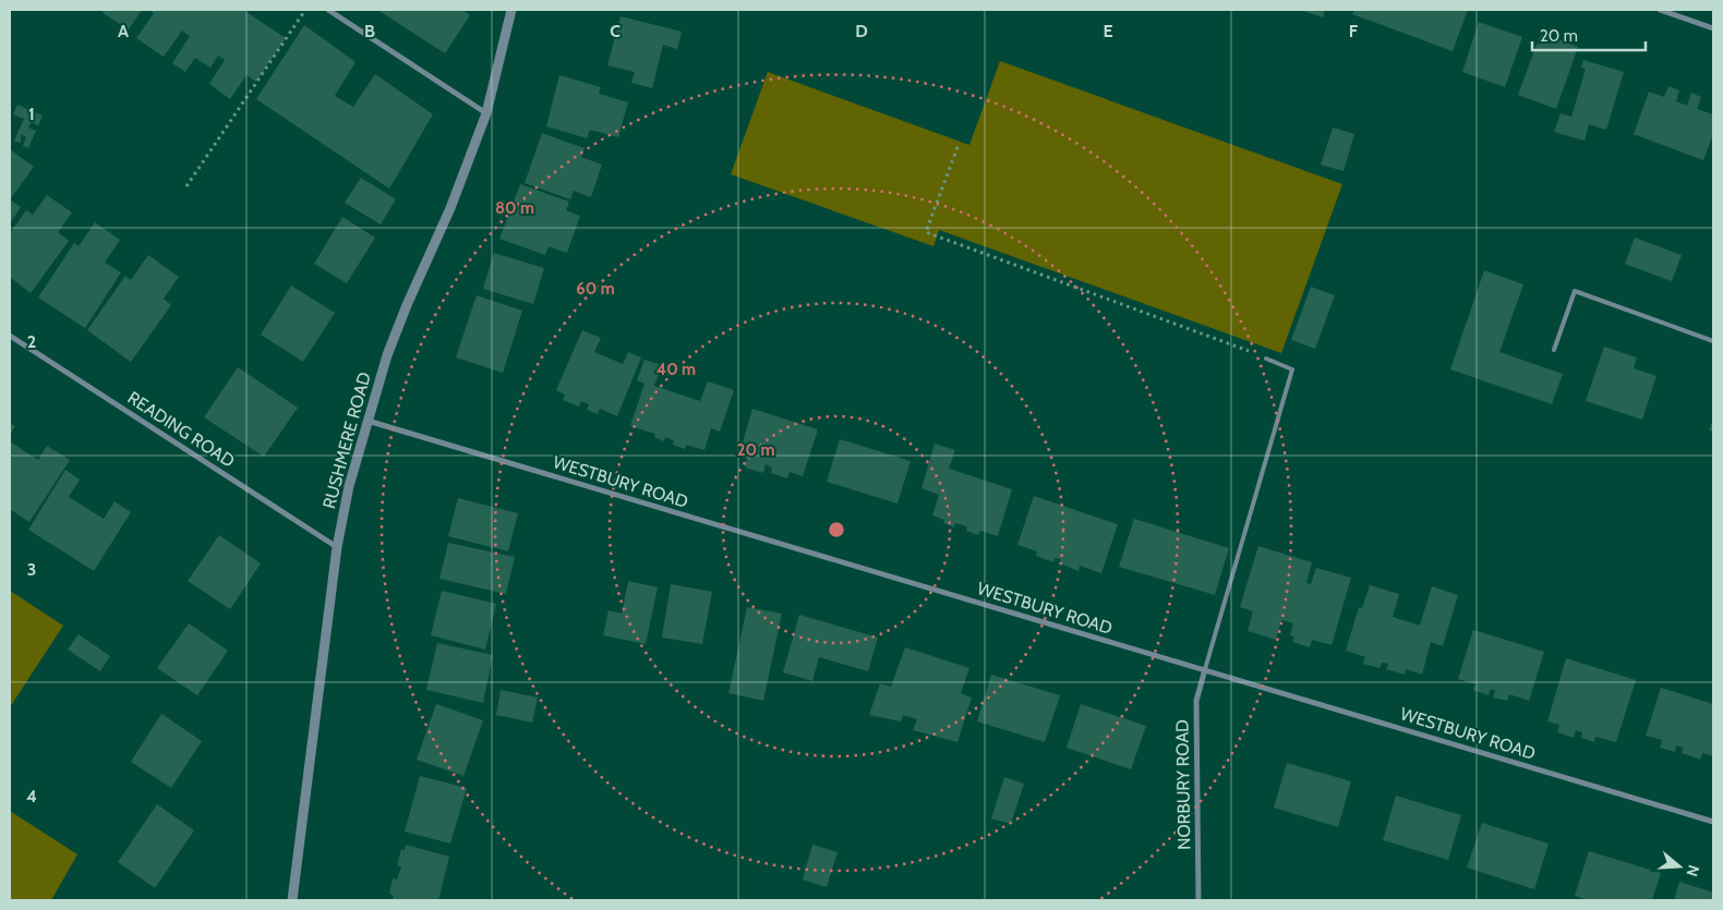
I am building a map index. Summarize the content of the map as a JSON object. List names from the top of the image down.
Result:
{
  "streets": {
    "street": [
      "READING ROAD",
      "RUSHMERE ROAD",
      "WESTBURY ROAD",
      "NORBURY ROAD"
    ]
  },
  "crossings": [
    ["READING ROAD", "RUSHMERE ROAD"],
    ["RUSHMERE ROAD", "WESTBURY ROAD"],
    ["WESTBURY ROAD", "NORBURY ROAD"]
  ],
  "scale_bar": "20 m",
  "north": "right",
  "grid": {
    "columns": [
      "A",
      "B",
      "C",
      "D",
      "E",
      "F"
    ],
    "rows": [
      "1",
      "2",
      "3",
      "4"
    ]
  },
  "rings": [
    "80 m",
    "60 m",
    "40 m",
    "20 m"
  ]
}
